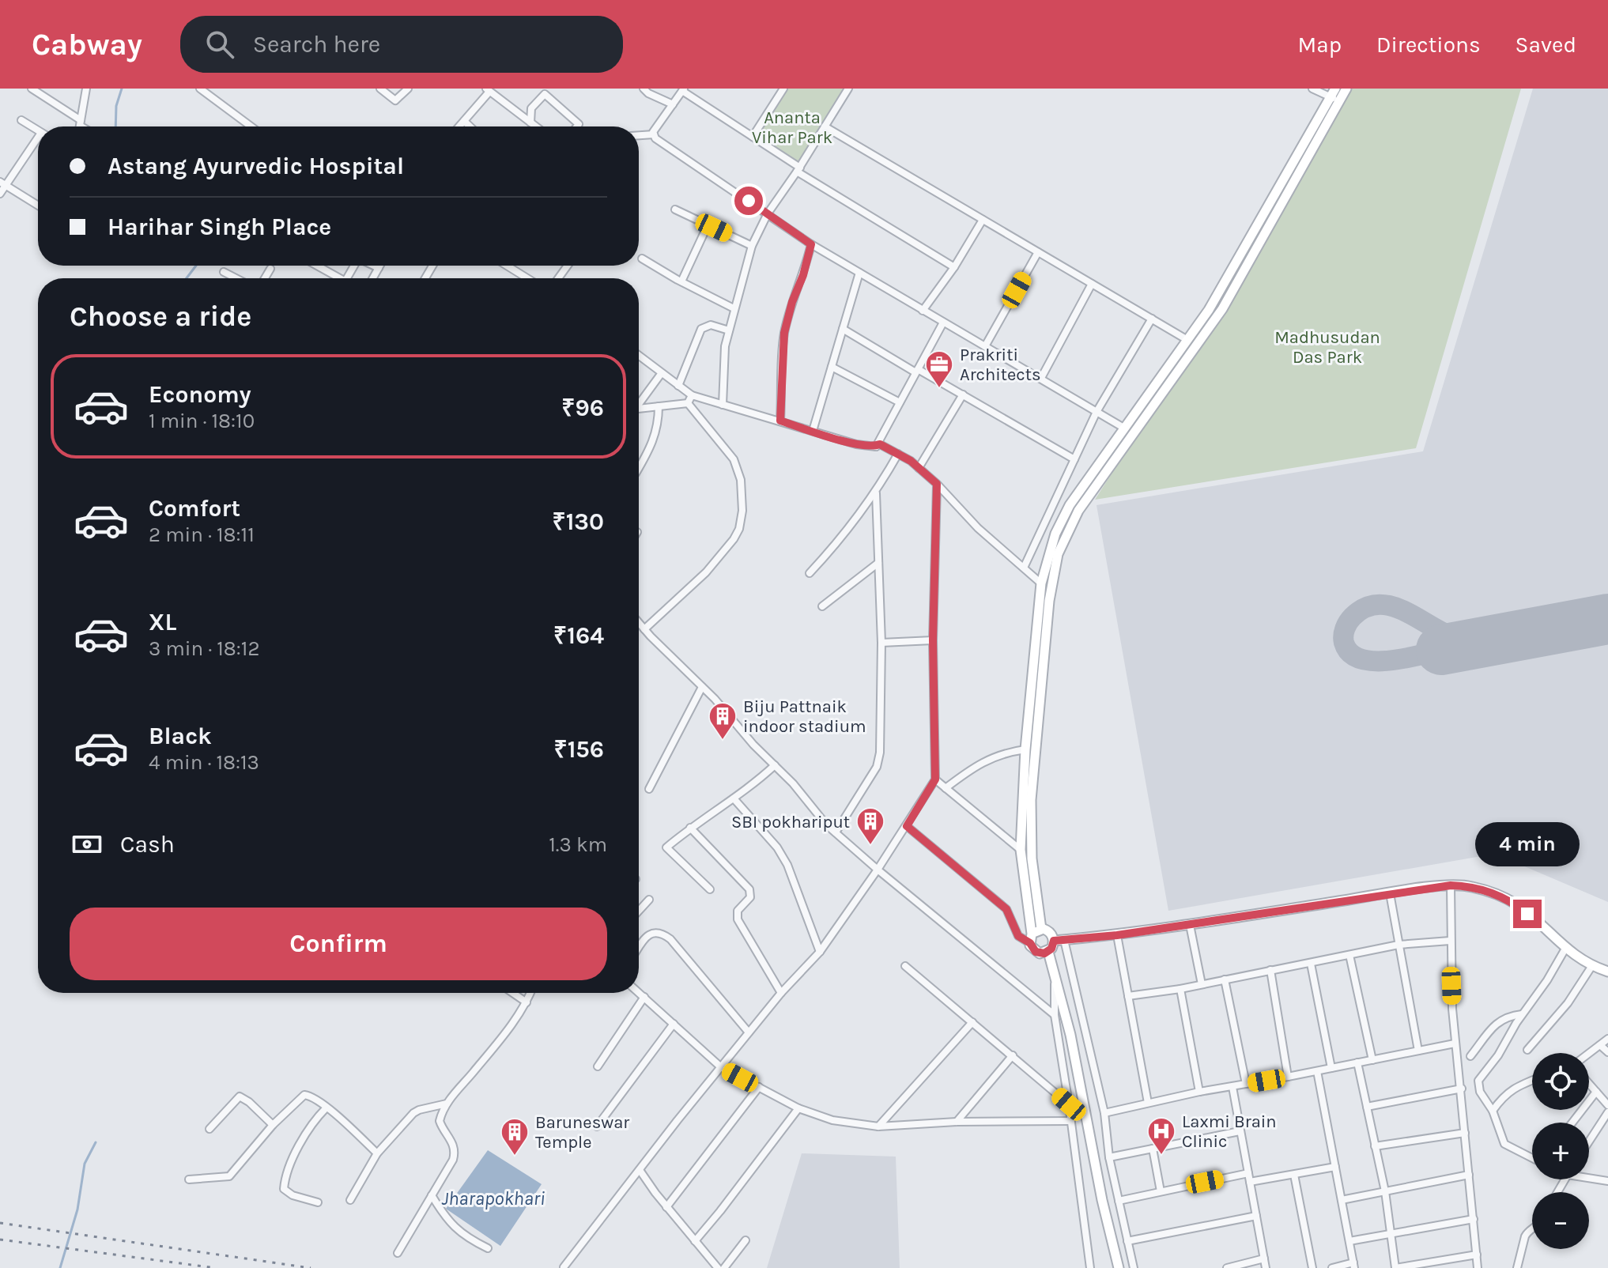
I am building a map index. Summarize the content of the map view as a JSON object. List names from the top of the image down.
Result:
{
  "water": ["Jharapokhari"],
  "parks": ["Ananta Vihar Park", "Madhusudan Das Park"],
  "places": {
    "office": ["Prakriti Architects"],
    "building": ["Biju Pattnaik indoor stadium", "SBI pokhariput", "Baruneswar Temple"],
    "hospital": ["Laxmi Brain Clinic"]
  },
  "page": {
    "header": "Cabway",
    "search": "Search here",
    "nav": ["Map", "Directions", "Saved"],
    "banner": ["Astang Ayurvedic Hospital", "Harihar Singh Place"],
    "heading": "Choose a ride",
    "list": [
      {
        "name": "Economy",
        "note": "1 min · 18:10",
        "value": "₹96"
      },
      {
        "name": "Comfort",
        "note": "2 min · 18:11",
        "value": "₹130"
      },
      {
        "name": "XL",
        "note": "3 min · 18:12",
        "value": "₹164"
      },
      {
        "name": "Black",
        "note": "4 min · 18:13",
        "value": "₹156"
      }
    ],
    "pay": ["Cash", "1.3 km"],
    "bubble": "4 min",
    "buttons": "Confirm",
    "map_buttons": ["+", "−"]
  }
}
